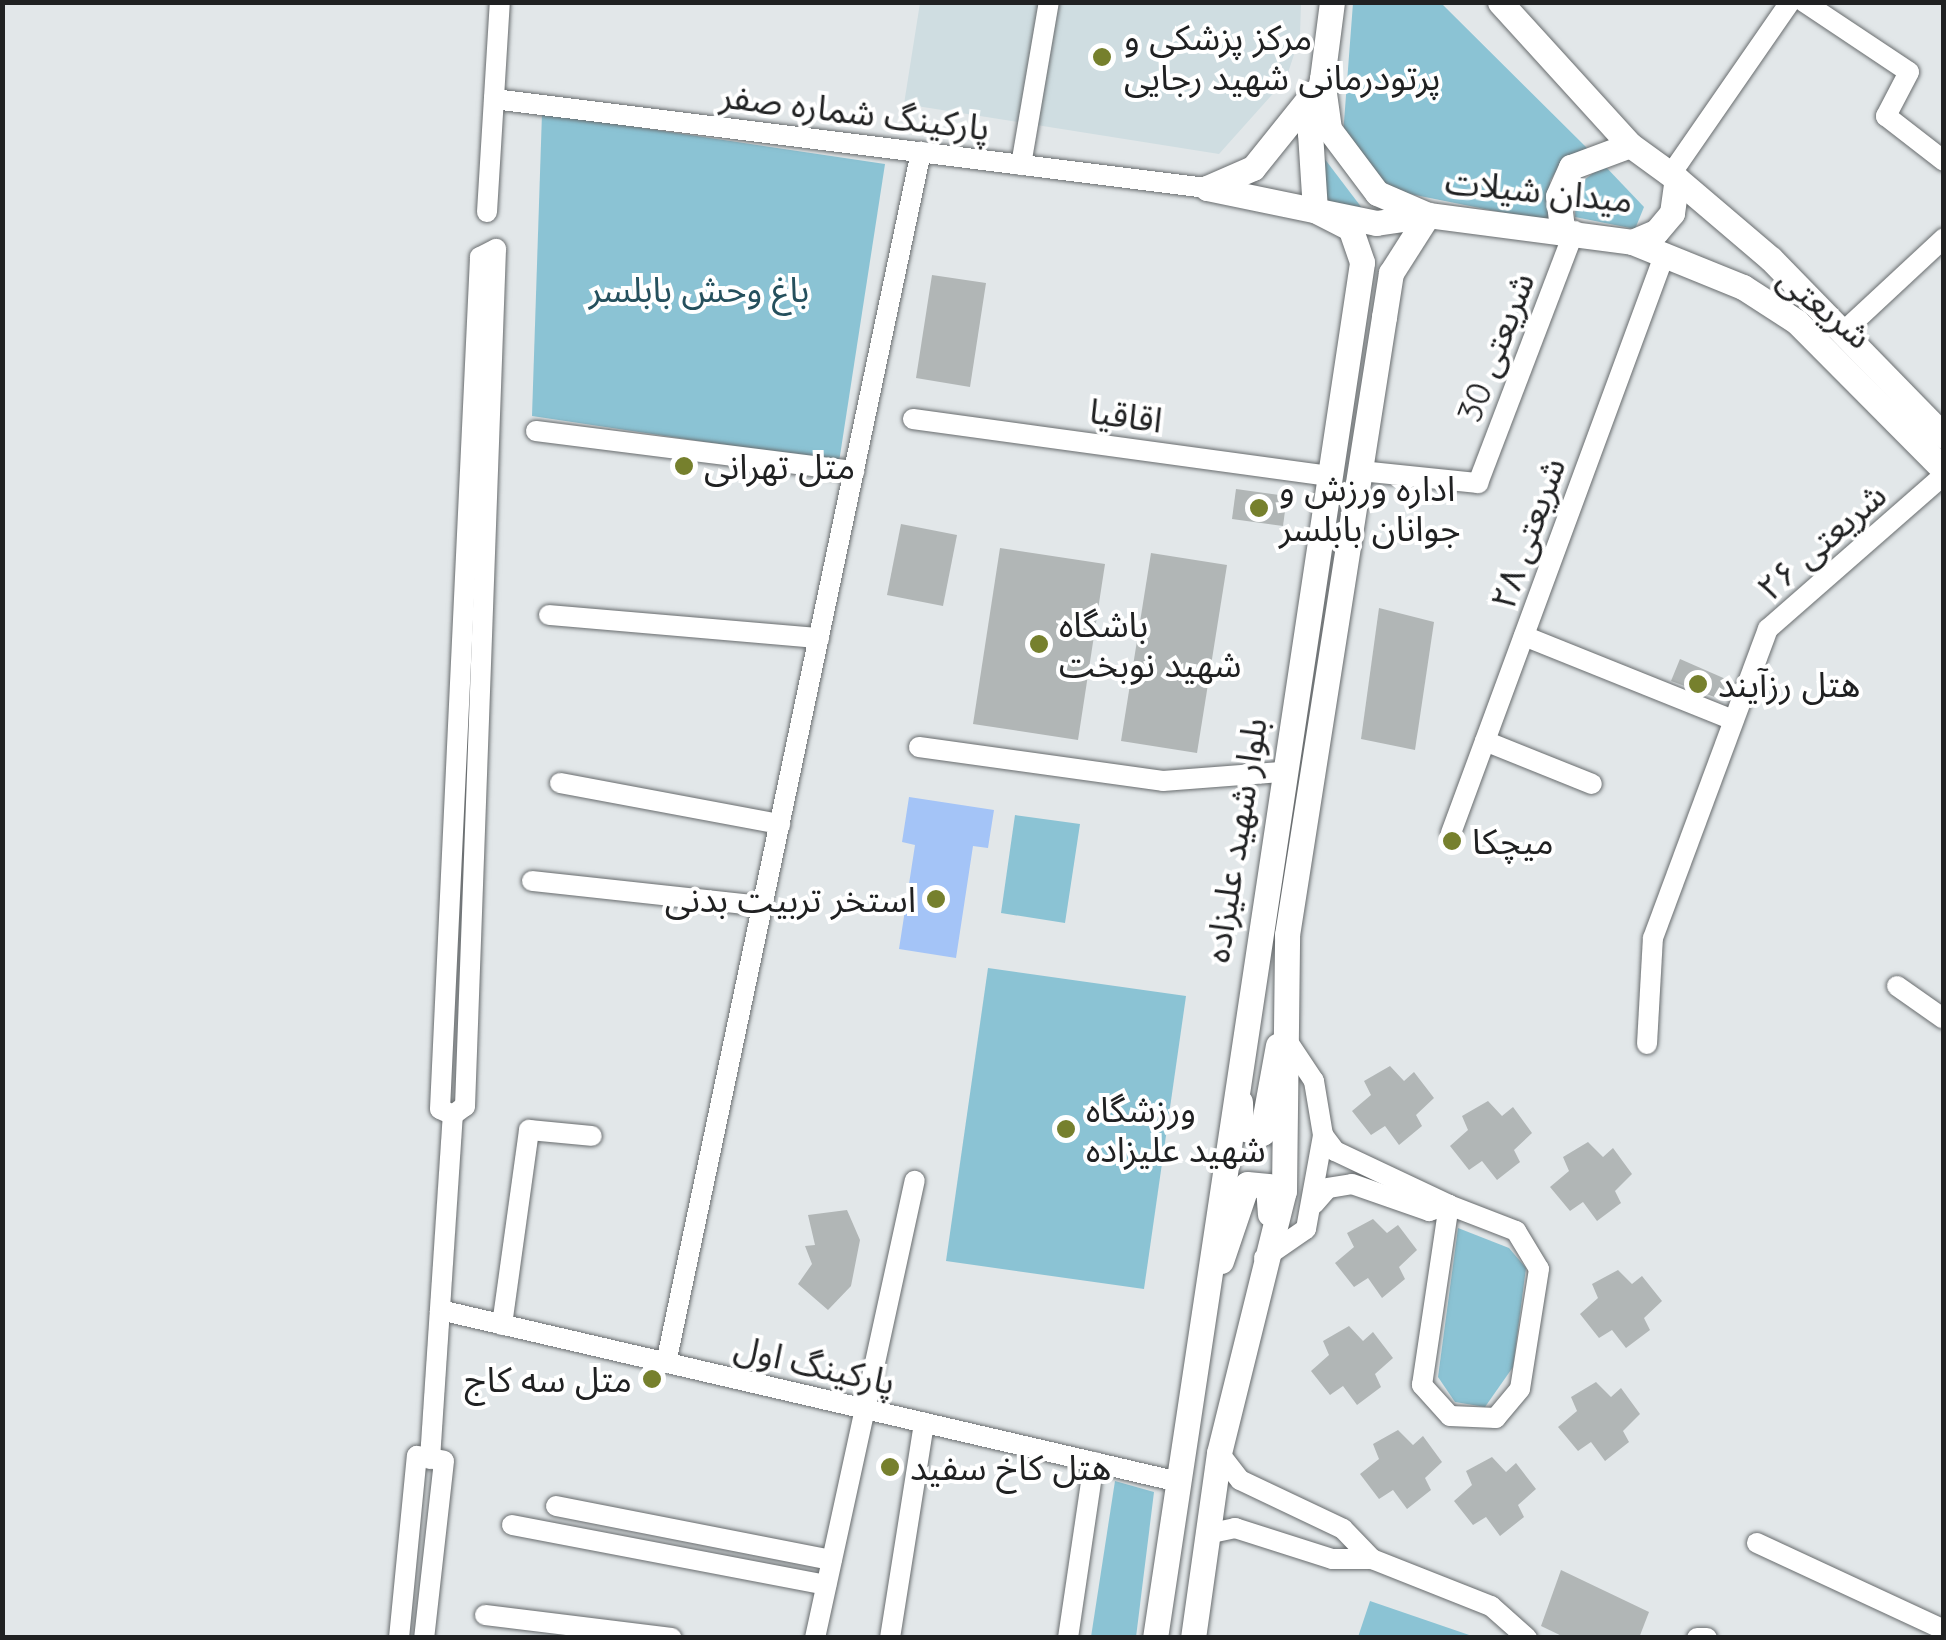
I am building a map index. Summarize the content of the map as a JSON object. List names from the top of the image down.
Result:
{
  "streets": {
    "main road": ["میدان شیلات", "شریعتی", "بلوار شهید علیزاده"],
    "street": [
      "پارکینگ شماره صفر",
      "شریعتی 30",
      "اقاقیا",
      "شریعتی ۲۸",
      "شریعتی ۲۶",
      "پارکینگ اول"
    ]
  },
  "crossings": [
    ["میدان شیلات", "شریعتی"],
    ["میدان شیلات", "شریعتی 30"],
    ["میدان شیلات", "بلوار شهید علیزاده"],
    ["شریعتی", "شریعتی 30"],
    ["شریعتی", "شریعتی ۲۸"],
    ["شریعتی", "شریعتی ۲۶"],
    ["شریعتی 30", "بلوار شهید علیزاده"],
    ["اقاقیا", "بلوار شهید علیزاده"],
    ["بلوار شهید علیزاده", "پارکینگ اول"]
  ],
  "parks": ["باغ وحش بابلسر"],
  "places": [
    "مرکز پزشکی و پرتودرمانی شهید رجایی",
    "متل تهرانی",
    "اداره ورزش و جوانان بابلسر",
    "باشگاه شهید نوبخت",
    "هتل رزآیند",
    "میچکا",
    "استخر تربیت بدنی",
    "ورزشگاه شهید علیزاده",
    "متل سه کاج",
    "هتل کاخ سفید"
  ]
}
